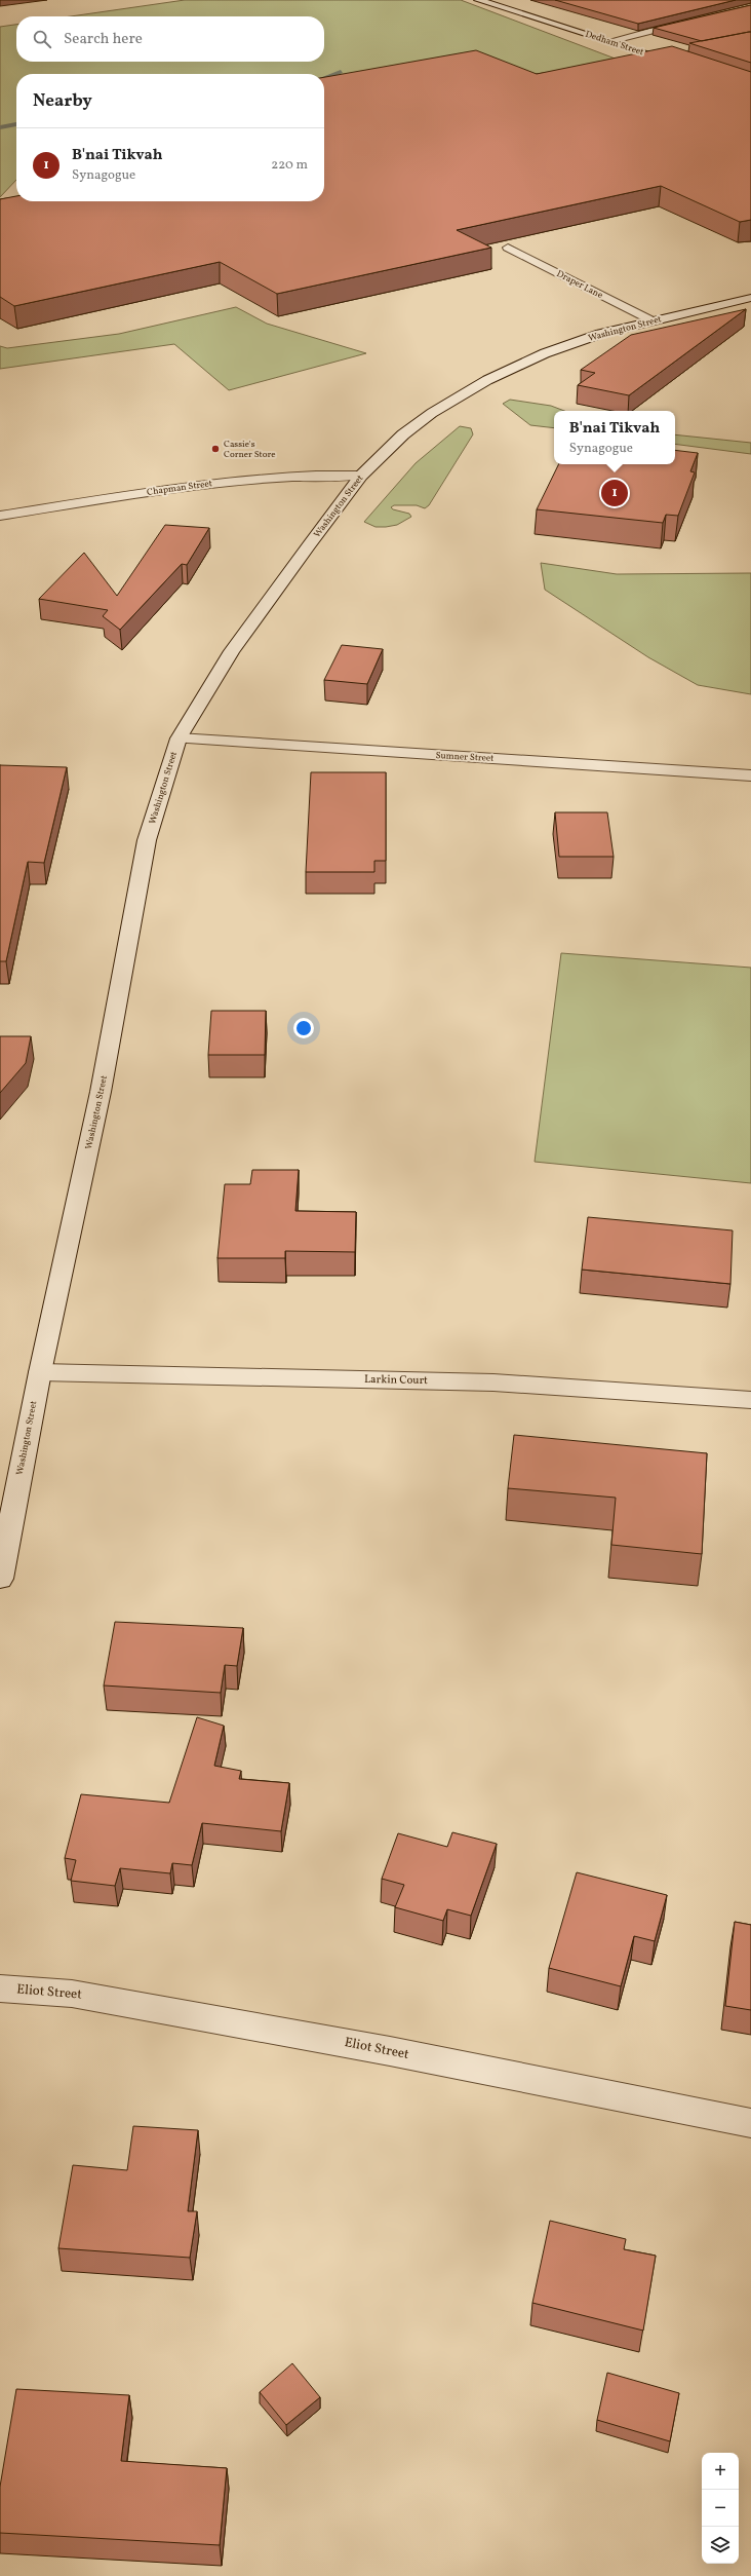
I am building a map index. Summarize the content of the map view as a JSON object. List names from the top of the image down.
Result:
{
  "streets": {
    "main road": [
      "Dedham Street",
      "Draper Lane",
      "Washington Street",
      "Chapman Street",
      "Sumner Street",
      "Larkin Court",
      "Eliot Street"
    ]
  },
  "crossings": [
    ["Draper Lane", "Washington Street"],
    ["Washington Street", "Chapman Street"],
    ["Washington Street", "Sumner Street"],
    ["Washington Street", "Larkin Court"]
  ],
  "places": ["Cassie's Corner Store"],
  "page": {
    "search": "Search here",
    "heading": "Nearby",
    "list": [
      {
        "mark": "1",
        "name": "B'nai Tikvah",
        "note": "Synagogue",
        "value": "220 m"
      }
    ],
    "popup": ["B'nai Tikvah", "Synagogue"],
    "pins": "1",
    "map_buttons": ["+", "−"]
  }
}
